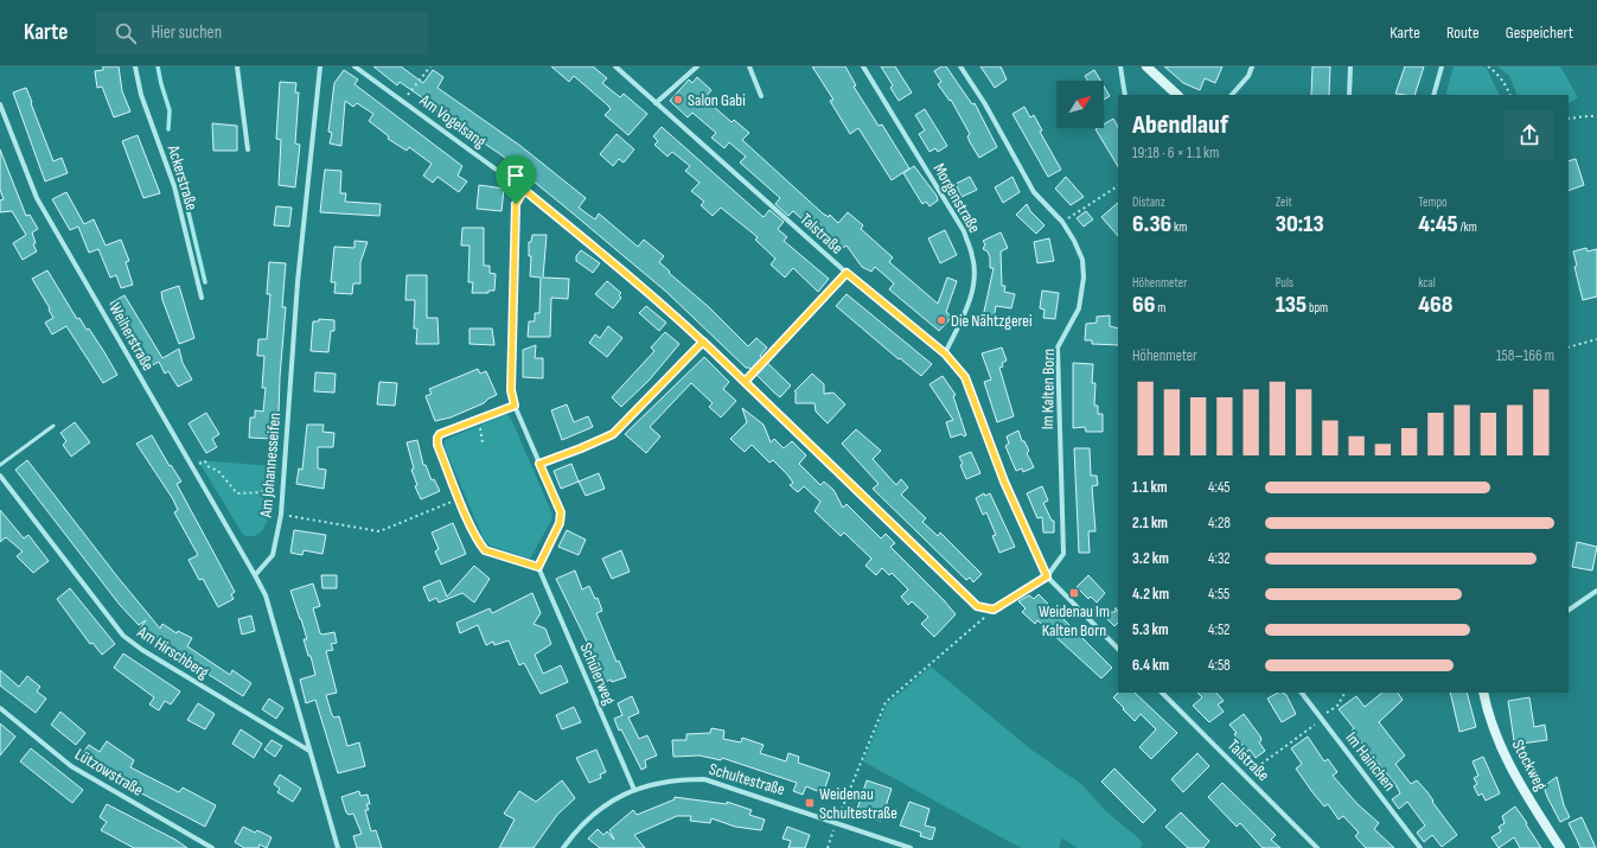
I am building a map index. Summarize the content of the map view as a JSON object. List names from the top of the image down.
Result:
{
  "streets": {
    "street": [
      "Am Vogelsang",
      "Ackerstraße",
      "Morgenstraße",
      "Talstraße",
      "Weiherstraße",
      "Im Kalten Born",
      "Am Johannesseifen",
      "Am Hirschberg",
      "Schülerweg",
      "Im Hainchen",
      "Stockweg",
      "Lützowstraße",
      "Schultestraße"
    ]
  },
  "crossings": [
    ["Morgenstraße", "Talstraße"],
    ["Talstraße", "Im Kalten Born"],
    ["Weiherstraße", "Am Johannesseifen"],
    ["Schülerweg", "Schultestraße"]
  ],
  "places": {
    "other": ["Salon Gabi", "Die Nähtzgerei"],
    "transit": ["Weidenau Im Kalten Born", "Weidenau Schultestraße"]
  },
  "north": "top right",
  "page": {
    "header": "Karte",
    "search": "Hier suchen",
    "nav": ["Karte", "Route", "Gespeichert"],
    "heading": ["Abendlauf", "19:18 · 6 × 1.1 km"],
    "stats": [
      ["Distanz", "6.36 km"],
      ["Zeit", "30:13"],
      ["Tempo", "4:45 /km"],
      ["Höhenmeter", "66 m"],
      ["Puls", "135 bpm"],
      ["kcal", "468"]
    ],
    "chart": ["Höhenmeter", "158–166 m"],
    "list": [
      {
        "name": "1.1 km",
        "note": "4:45"
      },
      {
        "name": "2.1 km",
        "note": "4:28"
      },
      {
        "name": "3.2 km",
        "note": "4:32"
      },
      {
        "name": "4.2 km",
        "note": "4:55"
      },
      {
        "name": "5.3 km",
        "note": "4:52"
      },
      {
        "name": "6.4 km",
        "note": "4:58"
      }
    ]
  }
}
